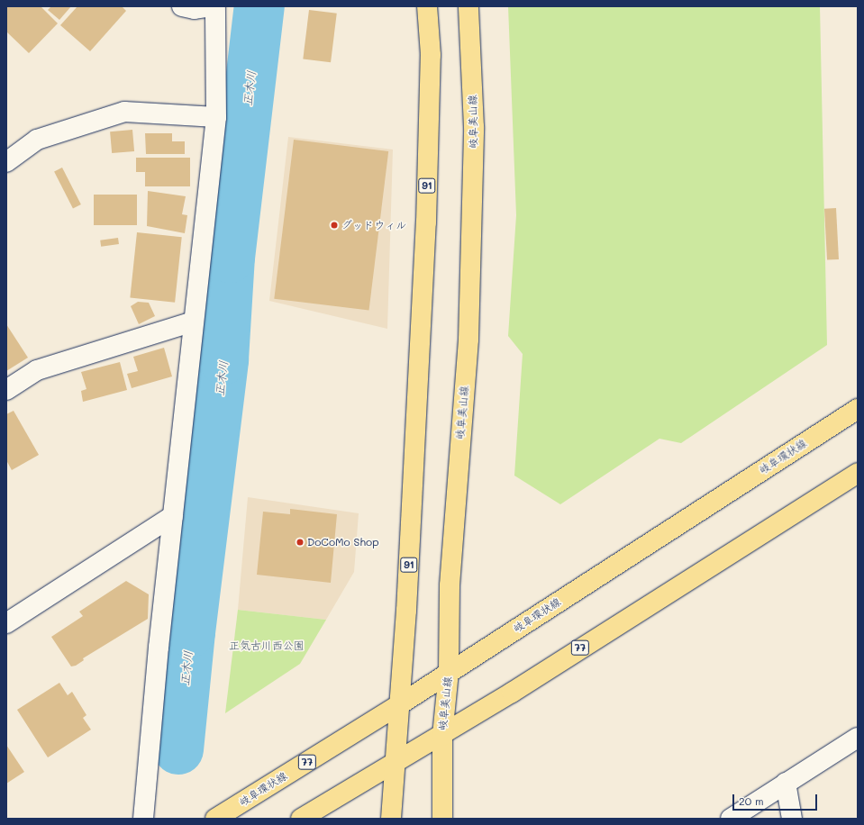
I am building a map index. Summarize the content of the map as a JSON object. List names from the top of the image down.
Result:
{
  "streets": {
    "main road": [
      "岐阜美山線",
      "91",
      "岐阜環状線",
      "77"
    ]
  },
  "crossings": [
    ["岐阜美山線", "岐阜環状線"],
    ["岐阜美山線", "77"],
    ["91", "岐阜環状線"],
    ["91", "77"]
  ],
  "water": ["正木川"],
  "parks": ["正気古川西公園"],
  "places": ["グッドウィル", "DoCoMo Shop"],
  "scale_bar": "20 m"
}
